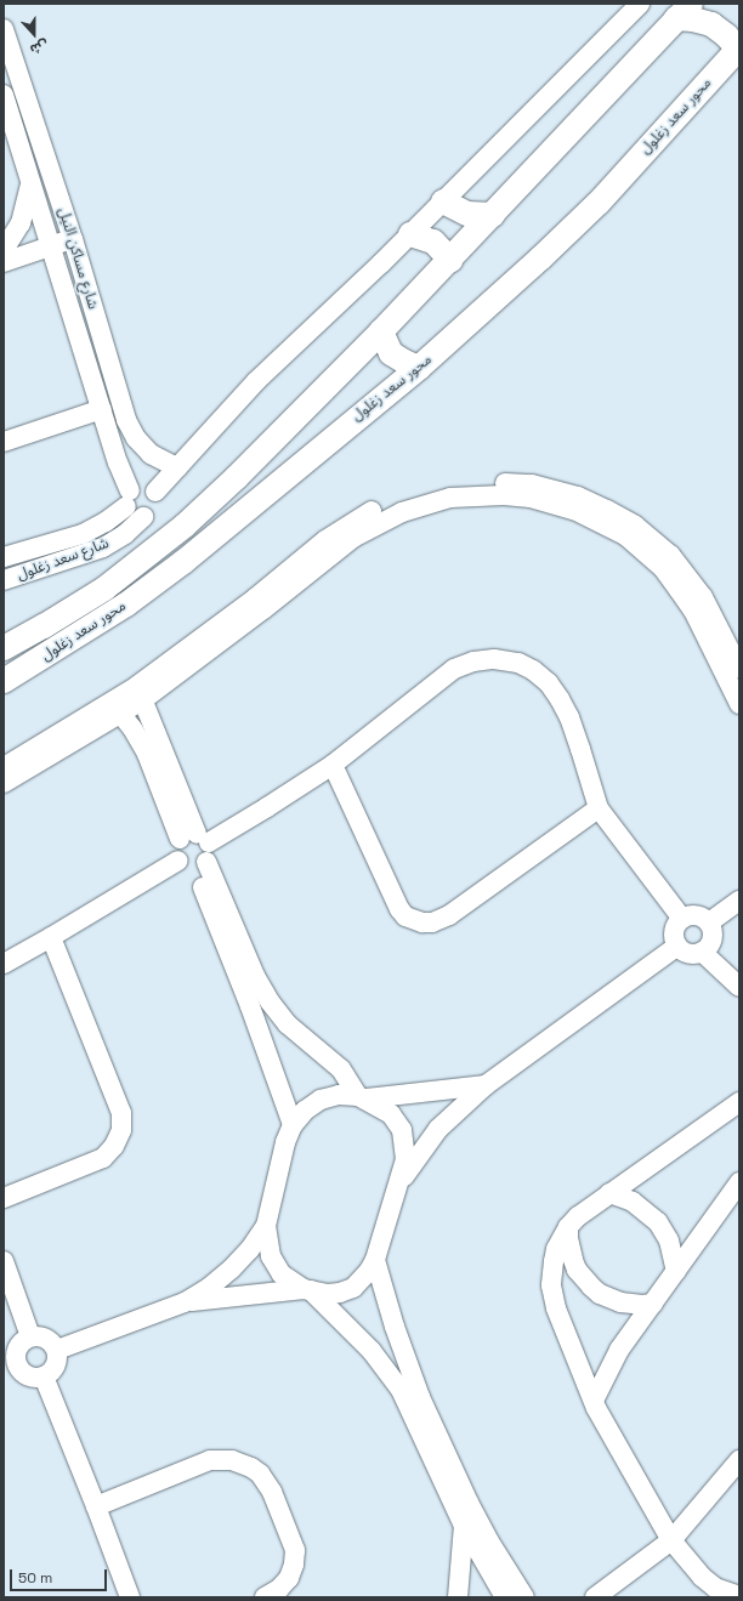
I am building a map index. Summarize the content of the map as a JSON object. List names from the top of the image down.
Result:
{
  "streets": {
    "main road": ["محور سعد زغلول"],
    "street": ["شارع مساكن النيل", "شارع سعد زغلول"]
  },
  "crossings": [
    ["شارع مساكن النيل", "شارع سعد زغلول"]
  ],
  "scale_bar": "50 m",
  "north": "bottom"
}
